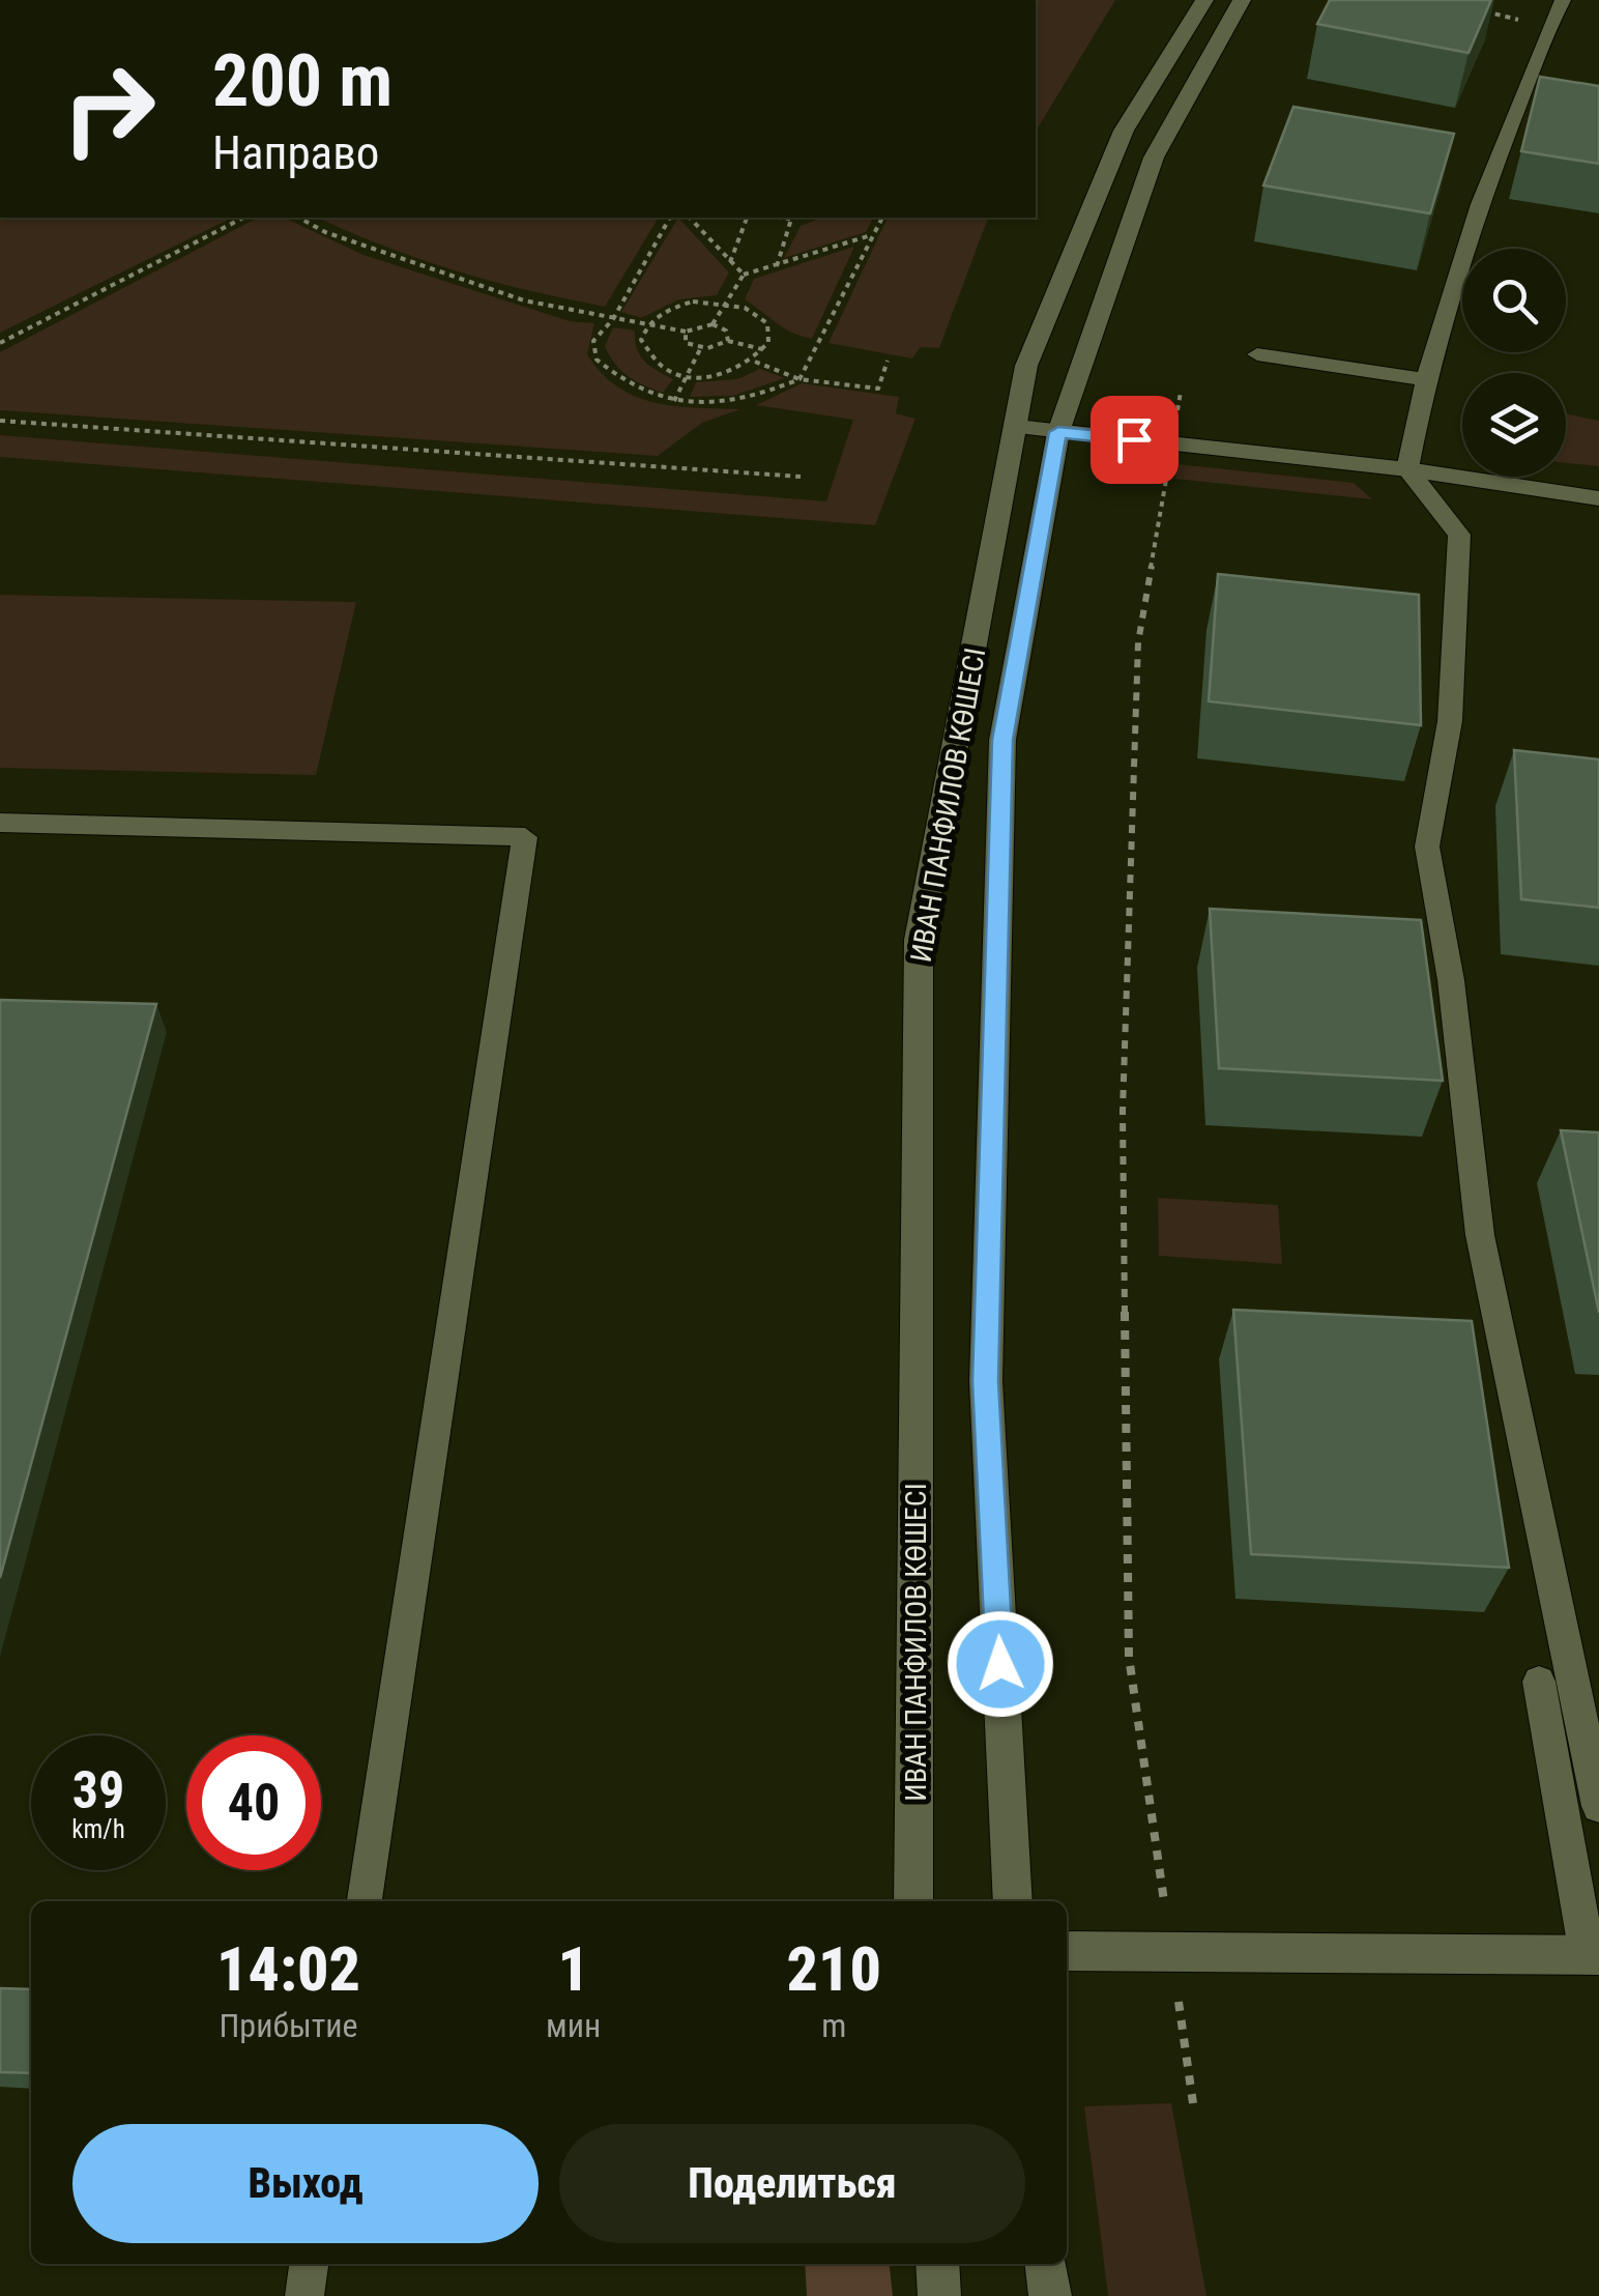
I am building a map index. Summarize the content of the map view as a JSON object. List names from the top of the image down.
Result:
{
  "streets": {
    "street": ["ИВАН ПАНФИЛОВ КӨШЕСІ"]
  },
  "page": {
    "turn": ["200 m", "Направо"],
    "speed": "39 km/h",
    "limit": "40",
    "eta": [
      "14:02",
      "Прибытие",
      "1",
      "мин",
      "210",
      "m"
    ],
    "buttons": ["Выход", "Поделиться"]
  }
}
